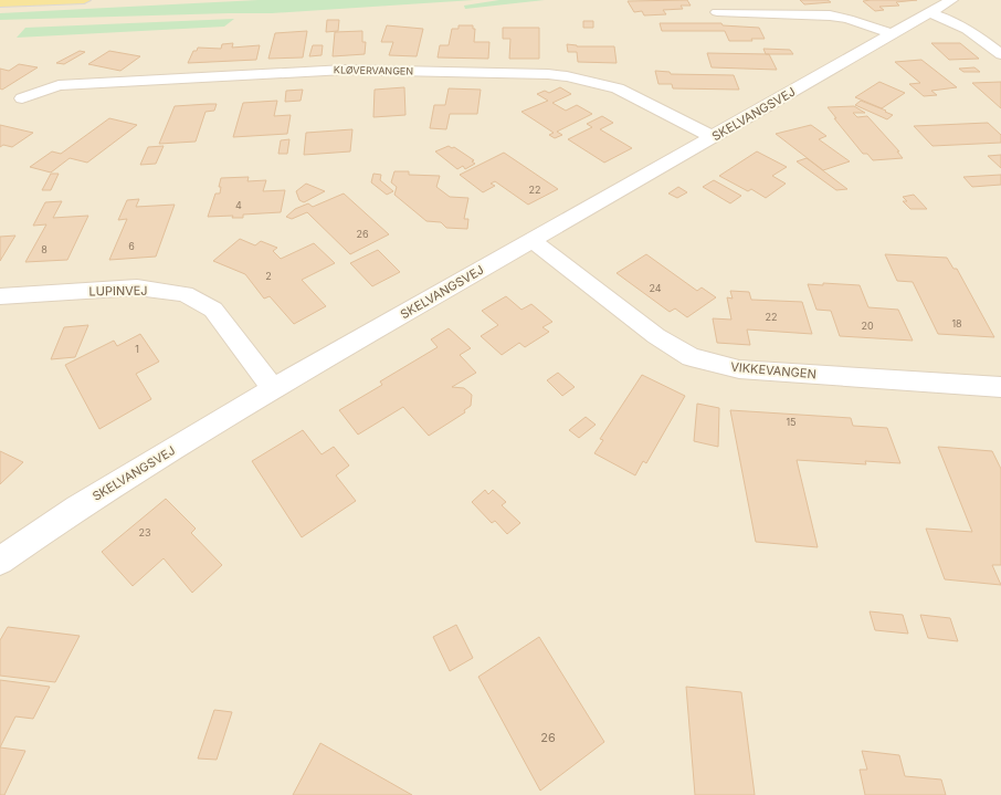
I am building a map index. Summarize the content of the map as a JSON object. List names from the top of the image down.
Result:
{
  "streets": {
    "street": [
      "KLØVERVANGEN",
      "SKELVANGSVEJ",
      "LUPINVEJ",
      "VIKKEVANGEN"
    ]
  },
  "crossings": [
    ["KLØVERVANGEN", "SKELVANGSVEJ"],
    ["SKELVANGSVEJ", "LUPINVEJ"],
    ["SKELVANGSVEJ", "VIKKEVANGEN"]
  ],
  "house_numbers": [
    "22",
    "4",
    "26",
    "6",
    "8",
    "2",
    "24",
    "22",
    "18",
    "20",
    "1",
    "15",
    "23",
    "26"
  ]
}
